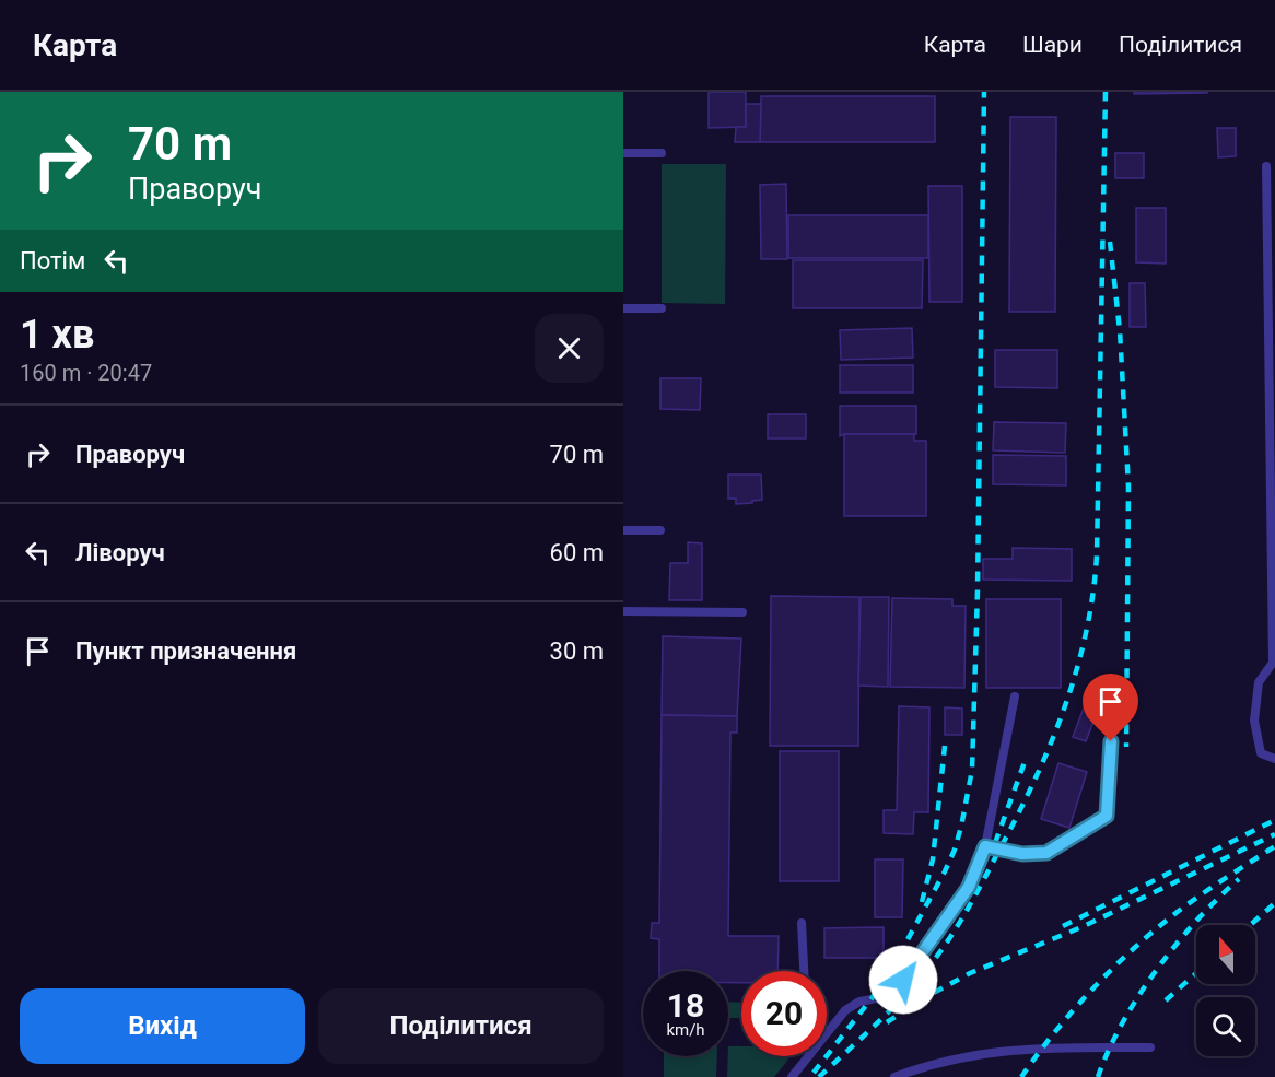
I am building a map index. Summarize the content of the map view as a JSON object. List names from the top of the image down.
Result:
{
  "north": "top",
  "page": {
    "header": "Карта",
    "nav": ["Карта", "Шари", "Поділитися"],
    "turn": ["70 m", "Праворуч"],
    "then": "Потім",
    "heading": ["1 хв", "160 m · 20:47"],
    "list": [
      {
        "name": "Праворуч",
        "value": "70 m"
      },
      {
        "name": "Ліворуч",
        "value": "60 m"
      },
      {
        "name": "Пункт призначення",
        "value": "30 m"
      }
    ],
    "speed": "18 km/h",
    "limit": "20",
    "buttons": ["Вихід", "Поділитися"]
  }
}
